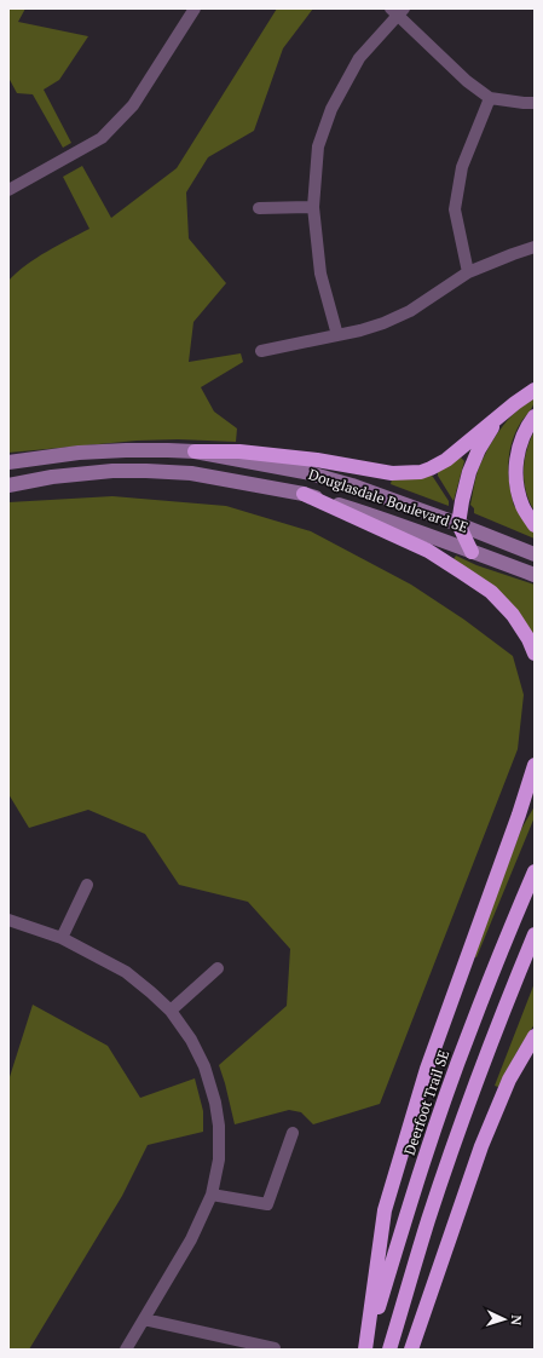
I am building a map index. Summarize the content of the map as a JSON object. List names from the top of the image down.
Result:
{
  "streets": {
    "highway": ["Deerfoot Trail SE"],
    "street": ["Douglasdale Boulevard SE"]
  },
  "north": "right"
}
